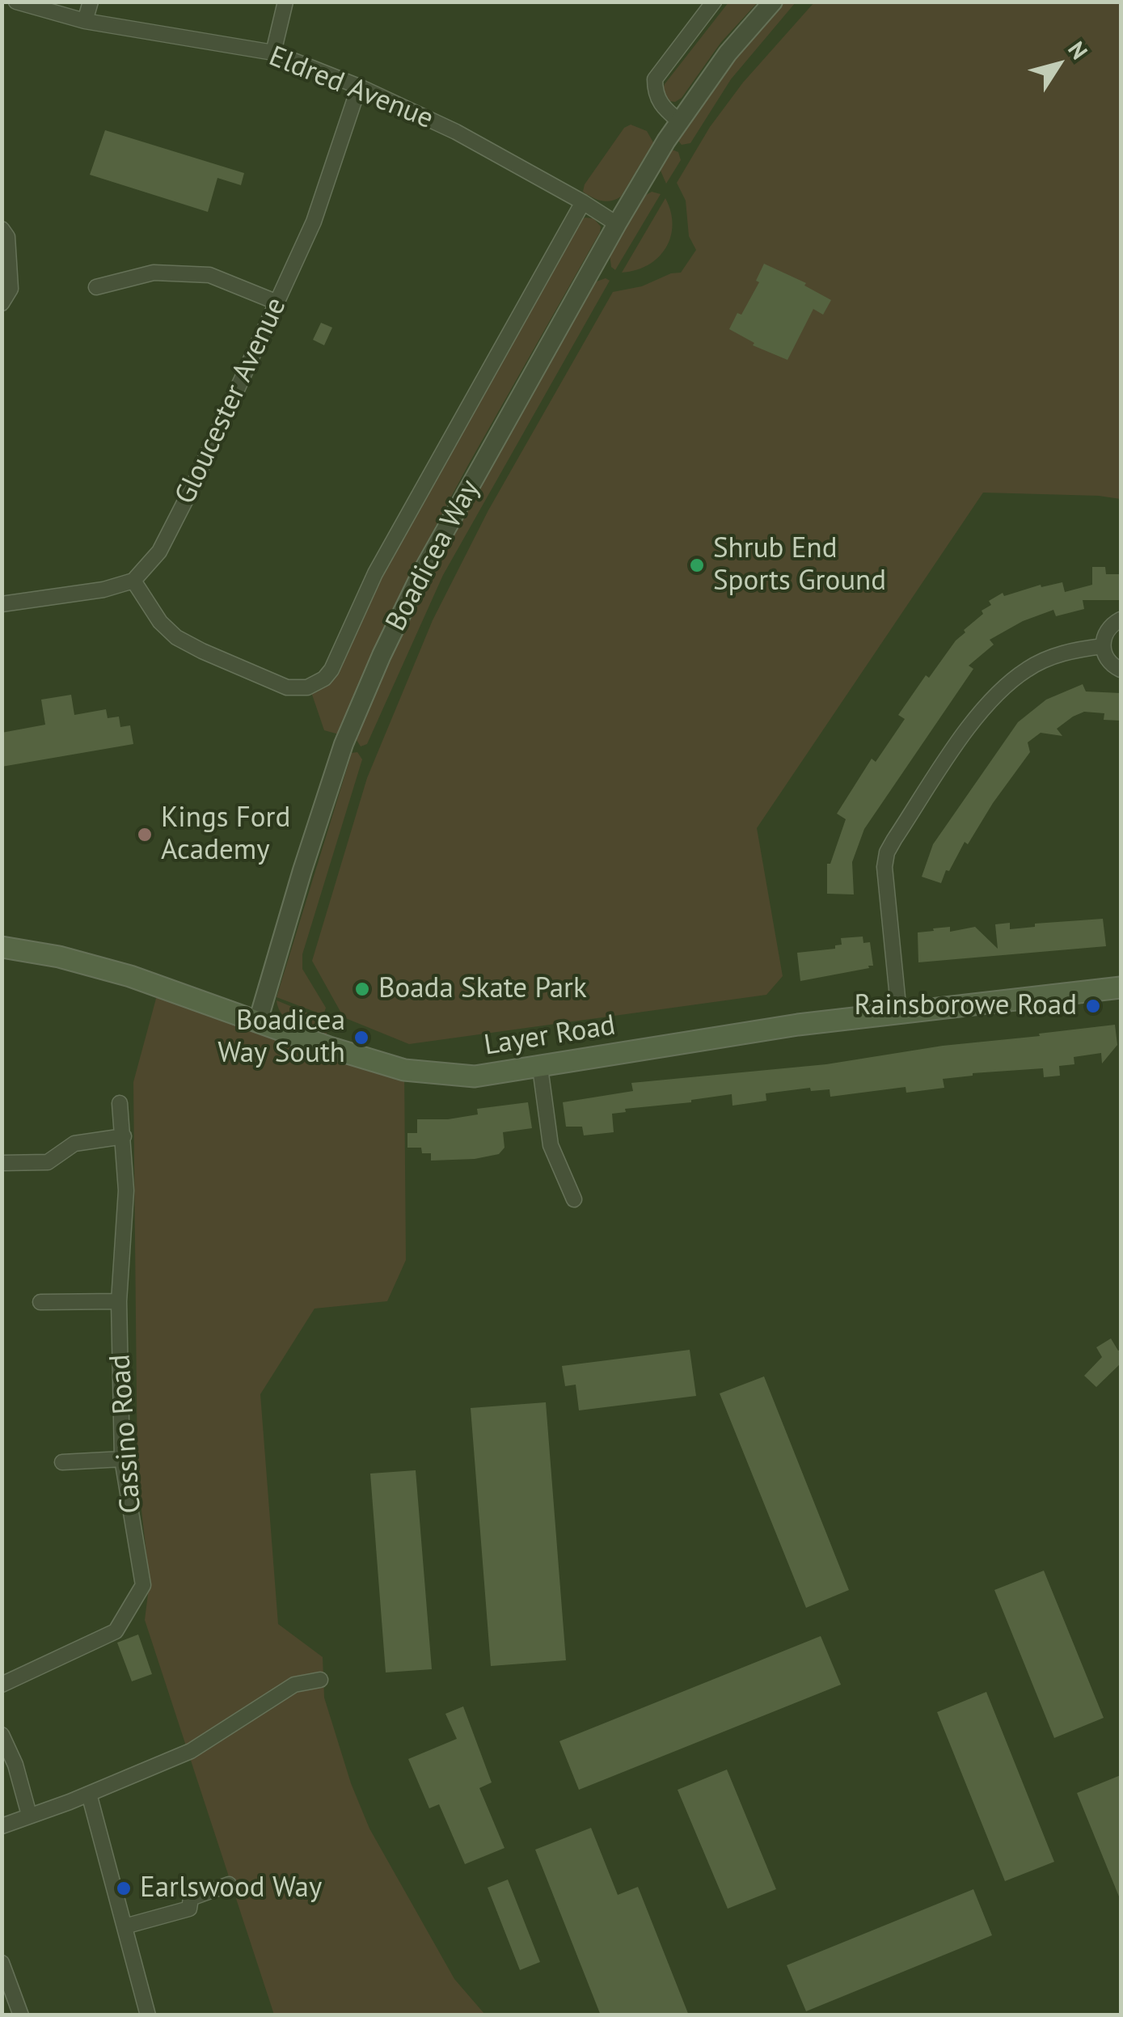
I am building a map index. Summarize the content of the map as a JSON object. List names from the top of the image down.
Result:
{
  "streets": {
    "main road": ["Layer Road"],
    "street": [
      "Eldred Avenue",
      "Gloucester Avenue",
      "Boadicea Way",
      "Cassino Road"
    ]
  },
  "crossings": [
    ["Eldred Avenue", "Gloucester Avenue"],
    ["Eldred Avenue", "Boadicea Way"],
    ["Gloucester Avenue", "Boadicea Way"],
    ["Boadicea Way", "Layer Road"]
  ],
  "places": [
    "Shrub End Sports Ground",
    "Kings Ford Academy",
    "Boada Skate Park",
    "Rainsborowe Road",
    "Boadicea Way South",
    "Earlswood Way"
  ],
  "north": "top right"
}
